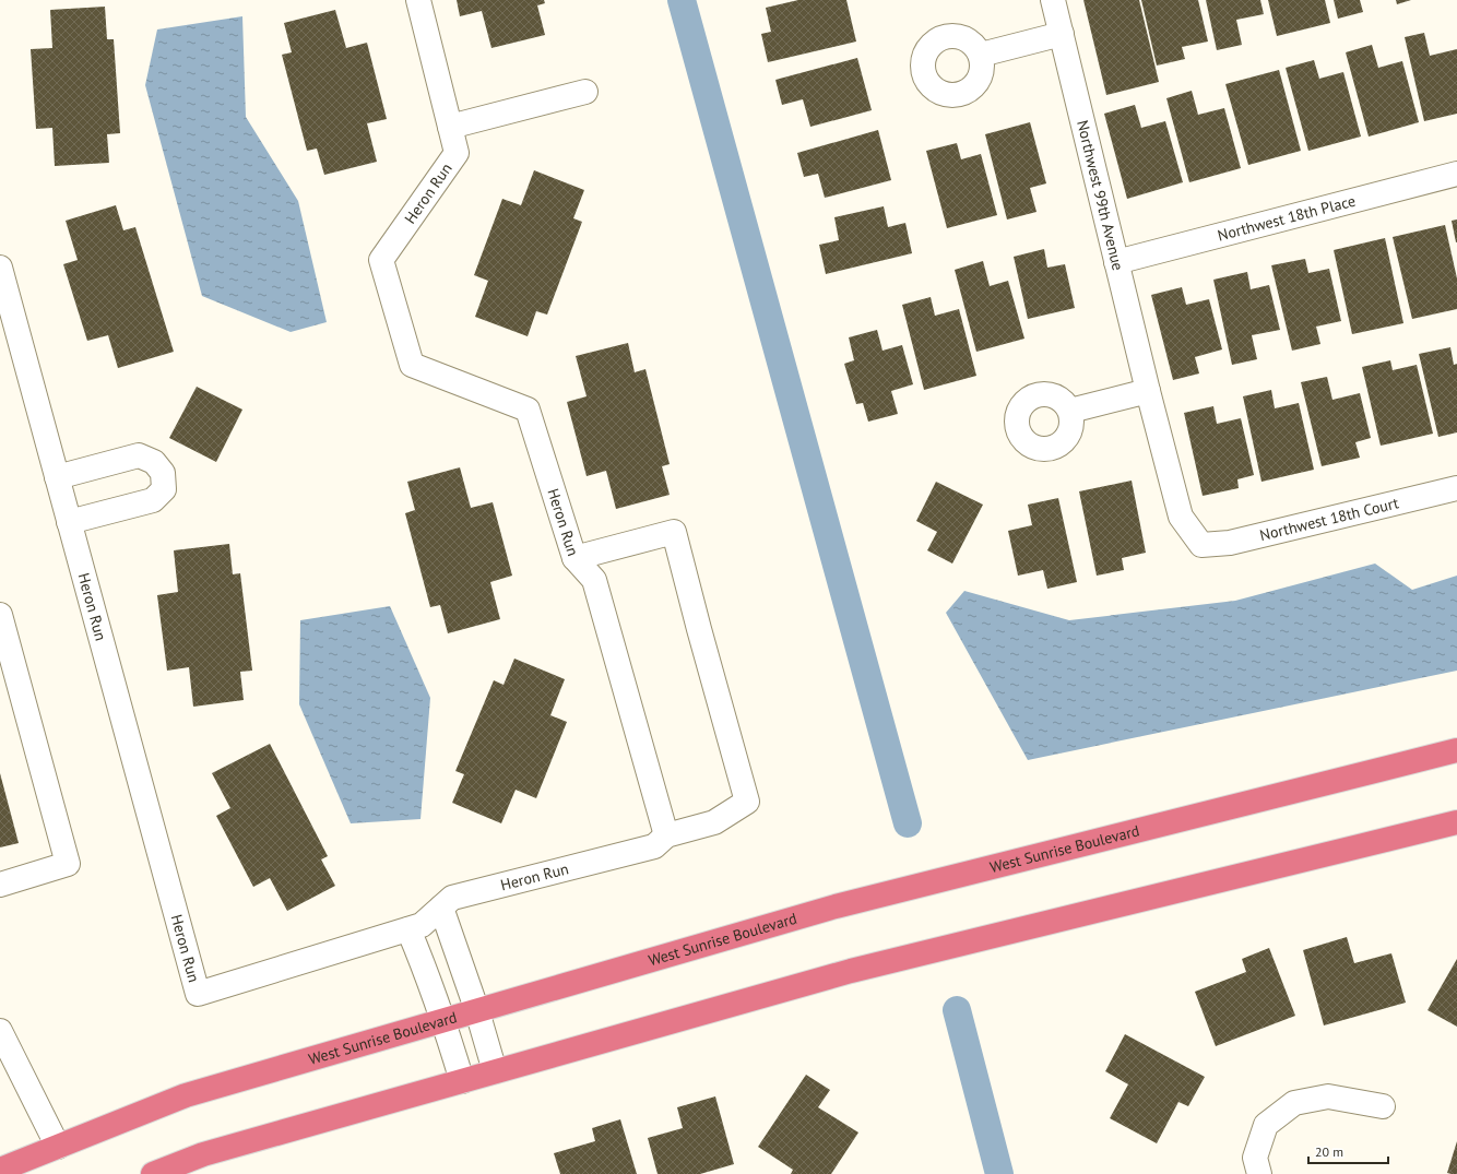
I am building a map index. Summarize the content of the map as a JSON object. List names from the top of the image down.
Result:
{
  "streets": {
    "highway": ["West Sunrise Boulevard"],
    "street": [
      "Heron Run",
      "Northwest 99th Avenue",
      "Northwest 18th Place",
      "Northwest 18th Court"
    ]
  },
  "crossings": [
    ["Northwest 99th Avenue", "Northwest 18th Place"],
    ["Northwest 99th Avenue", "Northwest 18th Court"]
  ],
  "scale_bar": "20 m"
}
